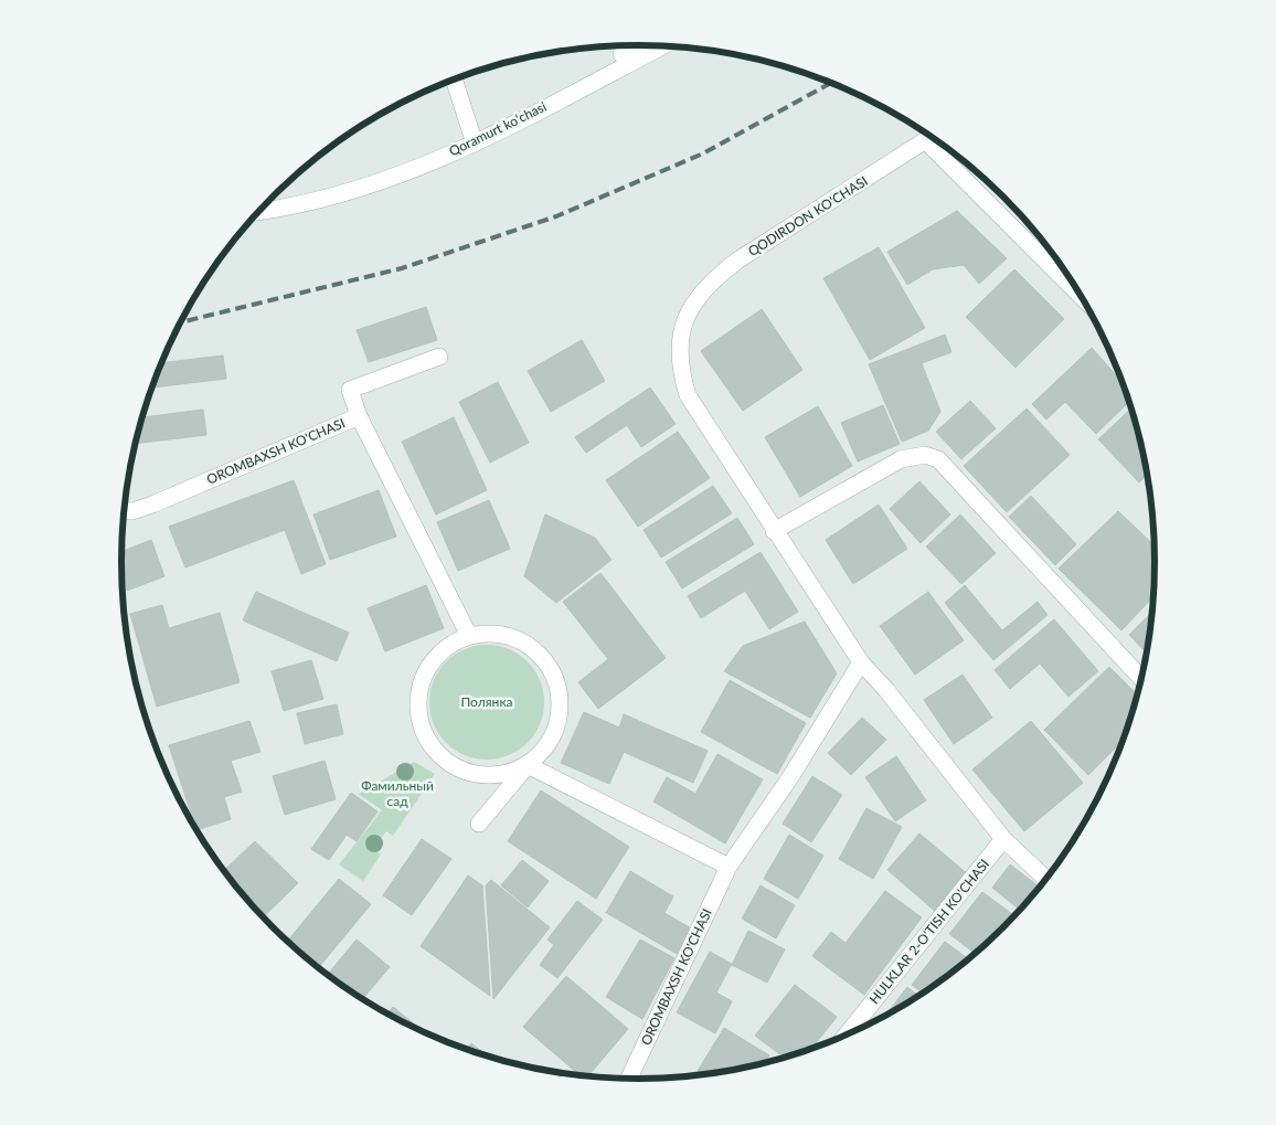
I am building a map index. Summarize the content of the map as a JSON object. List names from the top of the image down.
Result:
{
  "streets": {
    "street": [
      "Qoramurt koʻchasi",
      "QODIRDON KO'CHASI",
      "OROMBAXSH KO'CHASI",
      "HULKLAR 2-O'TISH KO'CHASI"
    ]
  },
  "parks": ["Полянка", "Фамильный сад"]
}
